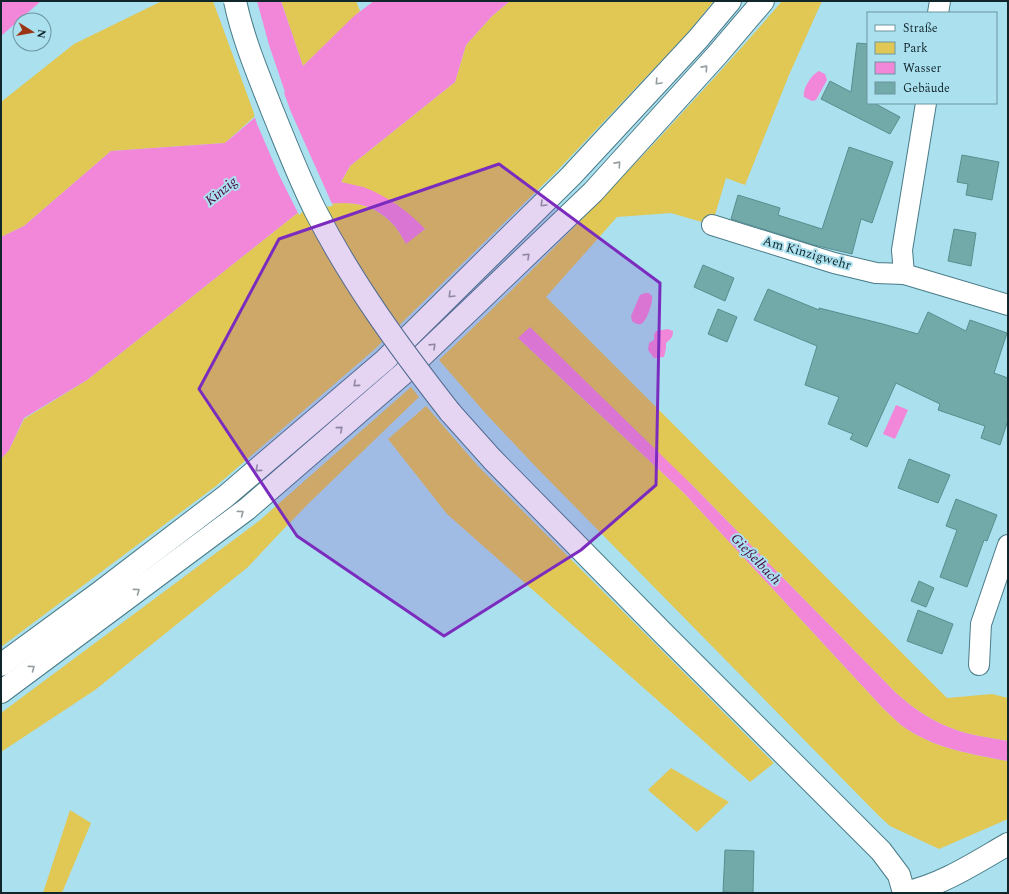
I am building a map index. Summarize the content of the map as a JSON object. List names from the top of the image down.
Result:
{
  "streets": {
    "street": ["Am Kinzigwehr"]
  },
  "water": ["Kinzig", "Gießelbach"],
  "legend": [
    "Straße",
    "Park",
    "Wasser",
    "Gebäude"
  ],
  "north": "right"
}
